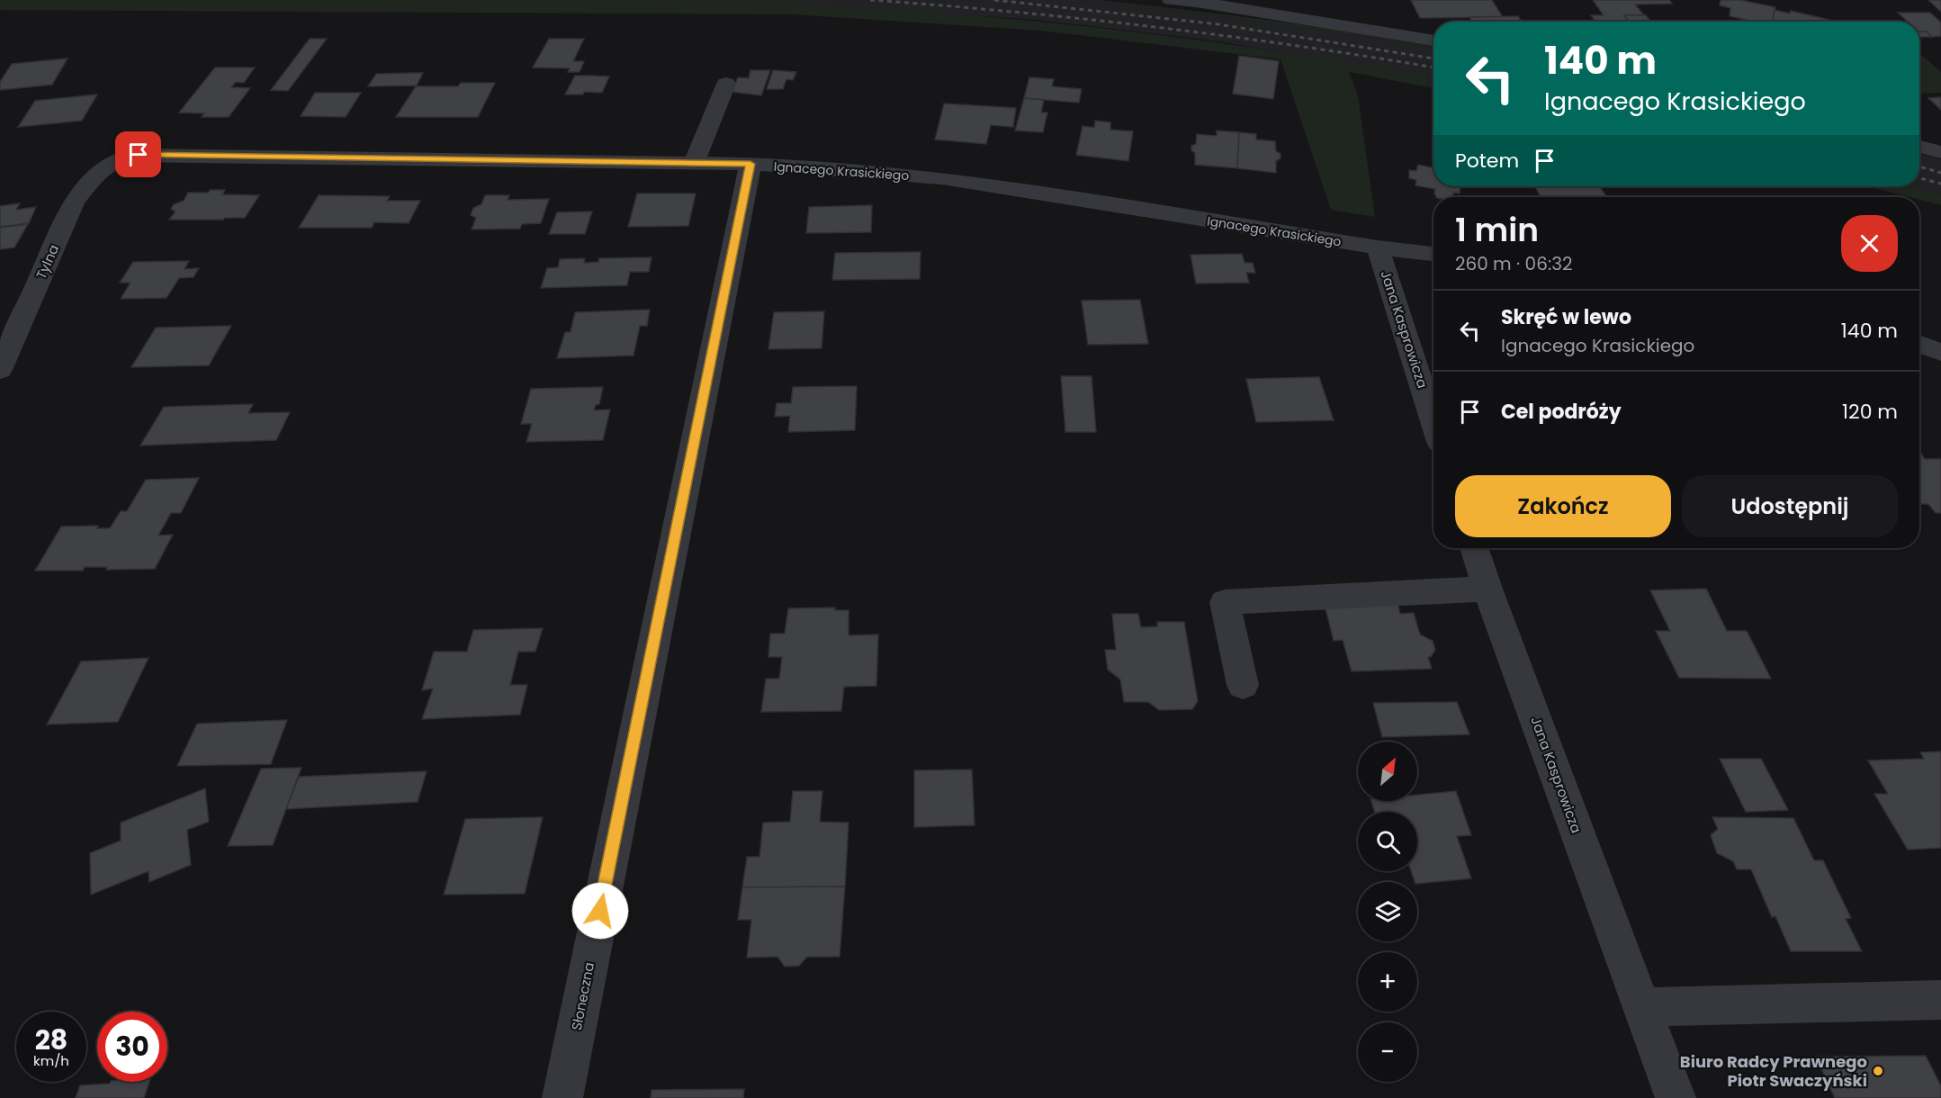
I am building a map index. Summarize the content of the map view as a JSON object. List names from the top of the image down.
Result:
{
  "streets": {
    "street": [
      "Ignacego Krasickiego",
      "Tylna",
      "Jana Kasprowicza",
      "Słoneczna"
    ]
  },
  "crossings": [
    ["Ignacego Krasickiego", "Tylna"],
    ["Ignacego Krasickiego", "Jana Kasprowicza"],
    ["Ignacego Krasickiego", "Słoneczna"]
  ],
  "places": ["Biuro Radcy Prawnego Piotr Swaczyński"],
  "north": "top right",
  "page": {
    "turn": ["140 m", "Ignacego Krasickiego"],
    "then": "Potem",
    "heading": ["1 min", "260 m · 06:32"],
    "list": [
      {
        "name": "Skręć w lewo",
        "note": "Ignacego Krasickiego",
        "value": "140 m"
      },
      {
        "name": "Cel podróży",
        "value": "120 m"
      }
    ],
    "buttons": ["Zakończ", "Udostępnij"],
    "map_buttons": ["+", "−"],
    "speed": "28 km/h",
    "limit": "30"
  }
}
